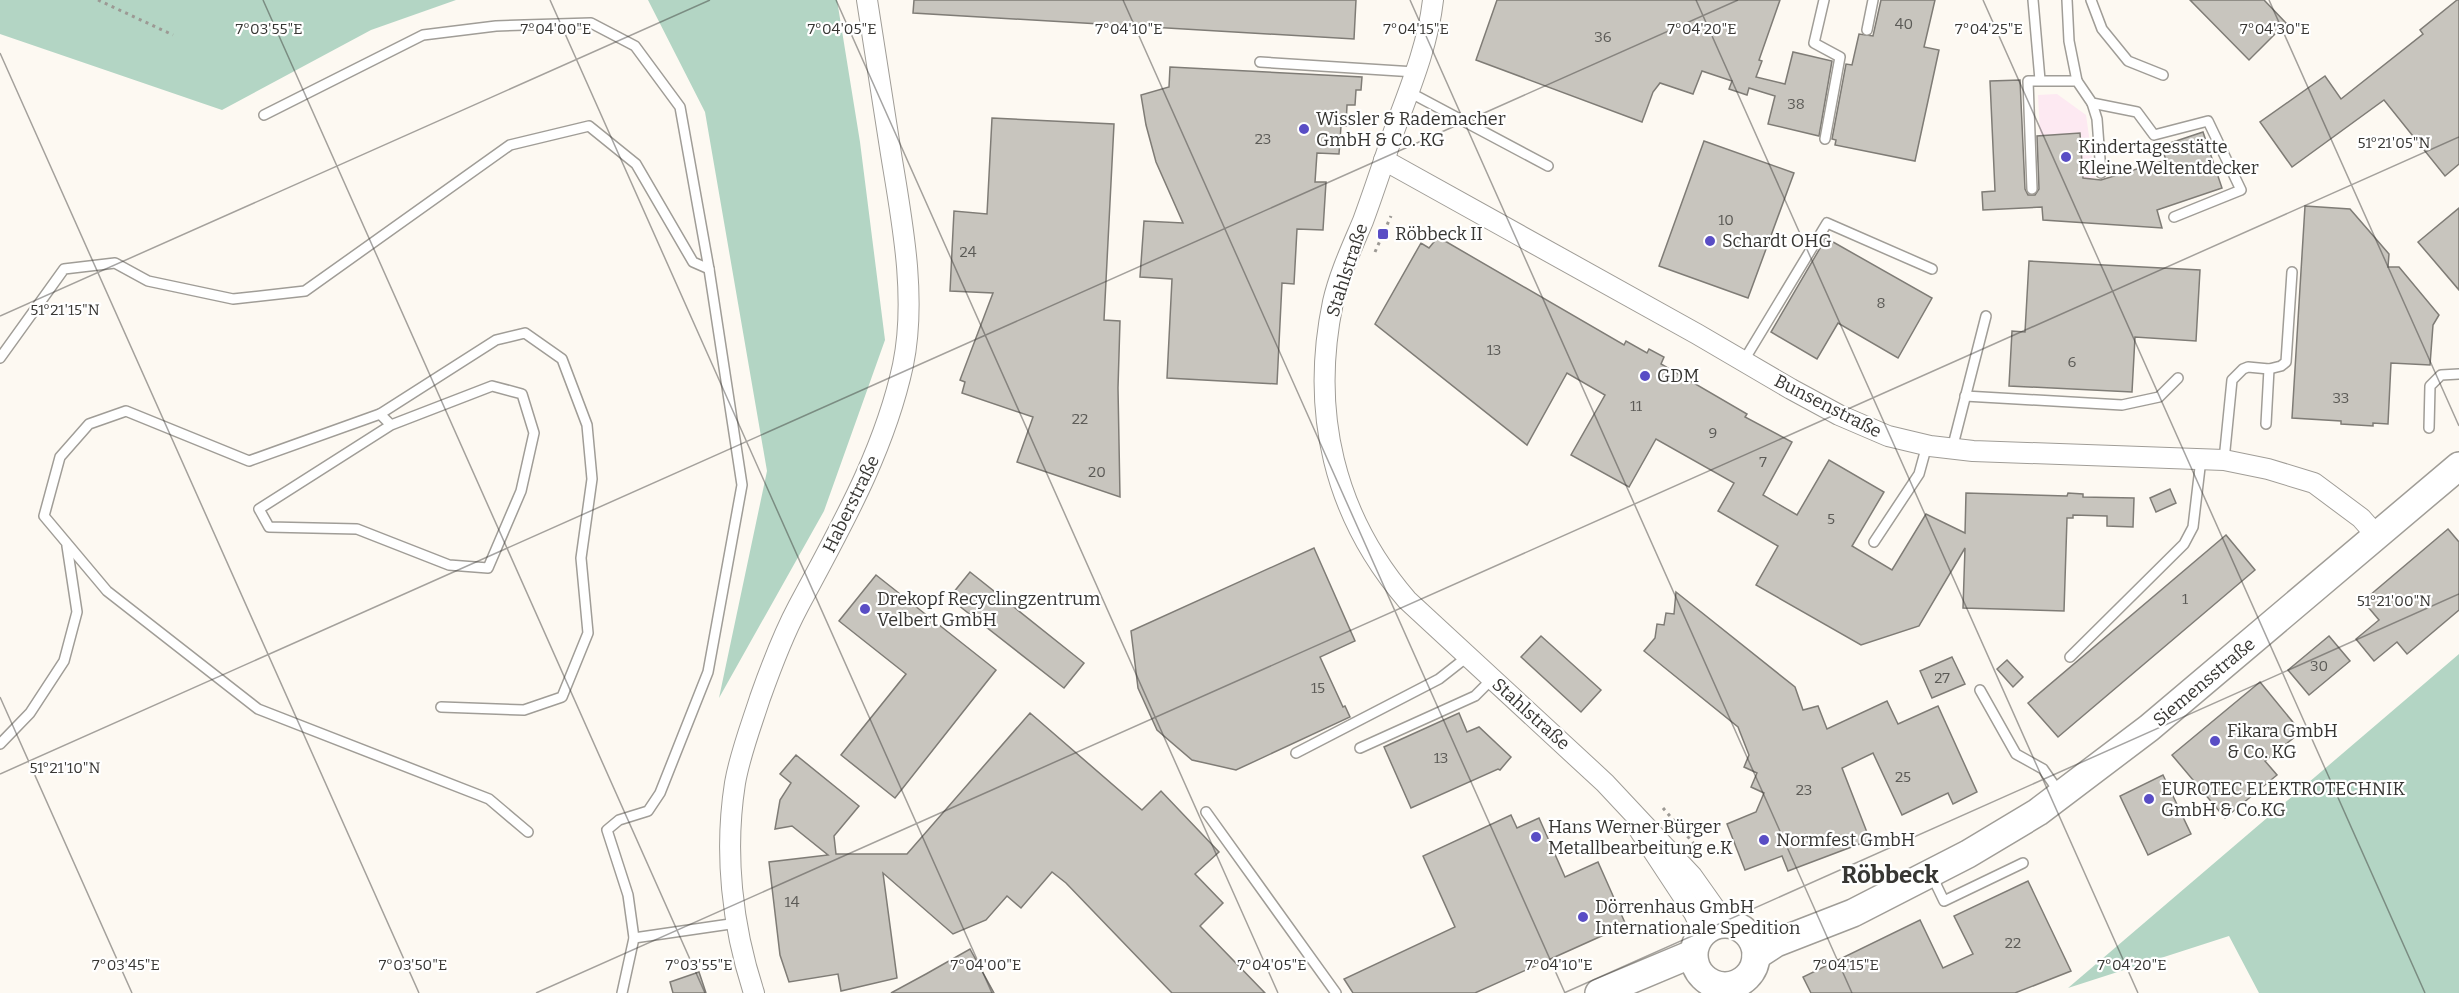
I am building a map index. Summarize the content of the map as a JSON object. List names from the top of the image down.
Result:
{
  "streets": {
    "street": [
      "Stahlstraße",
      "Bunsenstraße",
      "Haberstraße",
      "Siemensstraße"
    ]
  },
  "crossings": [
    ["Stahlstraße", "Bunsenstraße"],
    ["Stahlstraße", "Siemensstraße"],
    ["Bunsenstraße", "Siemensstraße"]
  ],
  "districts": ["Röbbeck"],
  "places": {
    "other": [
      "Wissler & Rademacher GmbH & Co. KG",
      "Kindertagesstätte Kleine Weltentdecker",
      "Schardt OHG",
      "GDM",
      "Drekopf Recyclingzentrum Velbert GmbH",
      "Fikara GmbH & Co. KG",
      "EUROTEC ELEKTROTECHNIK GmbH & Co.KG",
      "Hans Werner Bürger Metallbearbeitung e.K",
      "Normfest GmbH",
      "Dörrenhaus GmbH Internationale Spedition"
    ],
    "transit": ["Röbbeck II"]
  },
  "house_numbers": [
    "40",
    "36",
    "38",
    "23",
    "10",
    "24",
    "8",
    "13",
    "6",
    "33",
    "11",
    "22",
    "9",
    "7",
    "20",
    "5",
    "1",
    "30",
    "27",
    "15",
    "13",
    "25",
    "23",
    "14",
    "22"
  ],
  "coordinates": [
    "7°03'55\"E",
    "7°04'00\"E",
    "7°04'05\"E",
    "7°04'10\"E",
    "7°04'15\"E",
    "7°04'25\"E",
    "7°04'20\"E",
    "7°04'30\"E",
    "51°21'05\"N",
    "51°21'15\"N",
    "51°21'00\"N",
    "51°21'10\"N",
    "7°03'45\"E",
    "7°03'50\"E"
  ]
}
